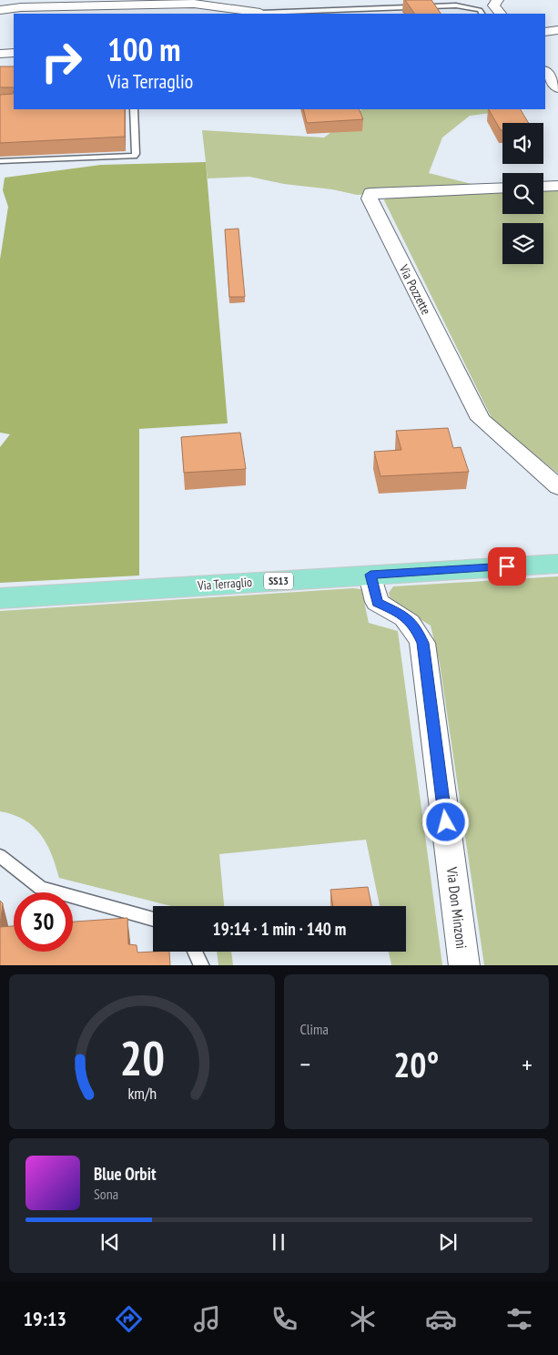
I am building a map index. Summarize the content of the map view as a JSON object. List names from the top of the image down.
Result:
{
  "streets": {
    "main road": ["SS13", "Via Terraglio"],
    "street": ["Via Pozzette", "Via Don Minzoni"]
  },
  "crossings": [
    ["Via Terraglio", "Via Don Minzoni"]
  ],
  "page": {
    "turn": ["100 m", "Via Terraglio"],
    "limit": "30",
    "trip": "19:14 · 1 min · 140 m",
    "tile": "Clima",
    "heat": ["−", "20°", "+"],
    "song": ["Blue Orbit", "Sona"],
    "tabs": "19:13",
    "gauge": ["20", "km/h"]
  }
}
